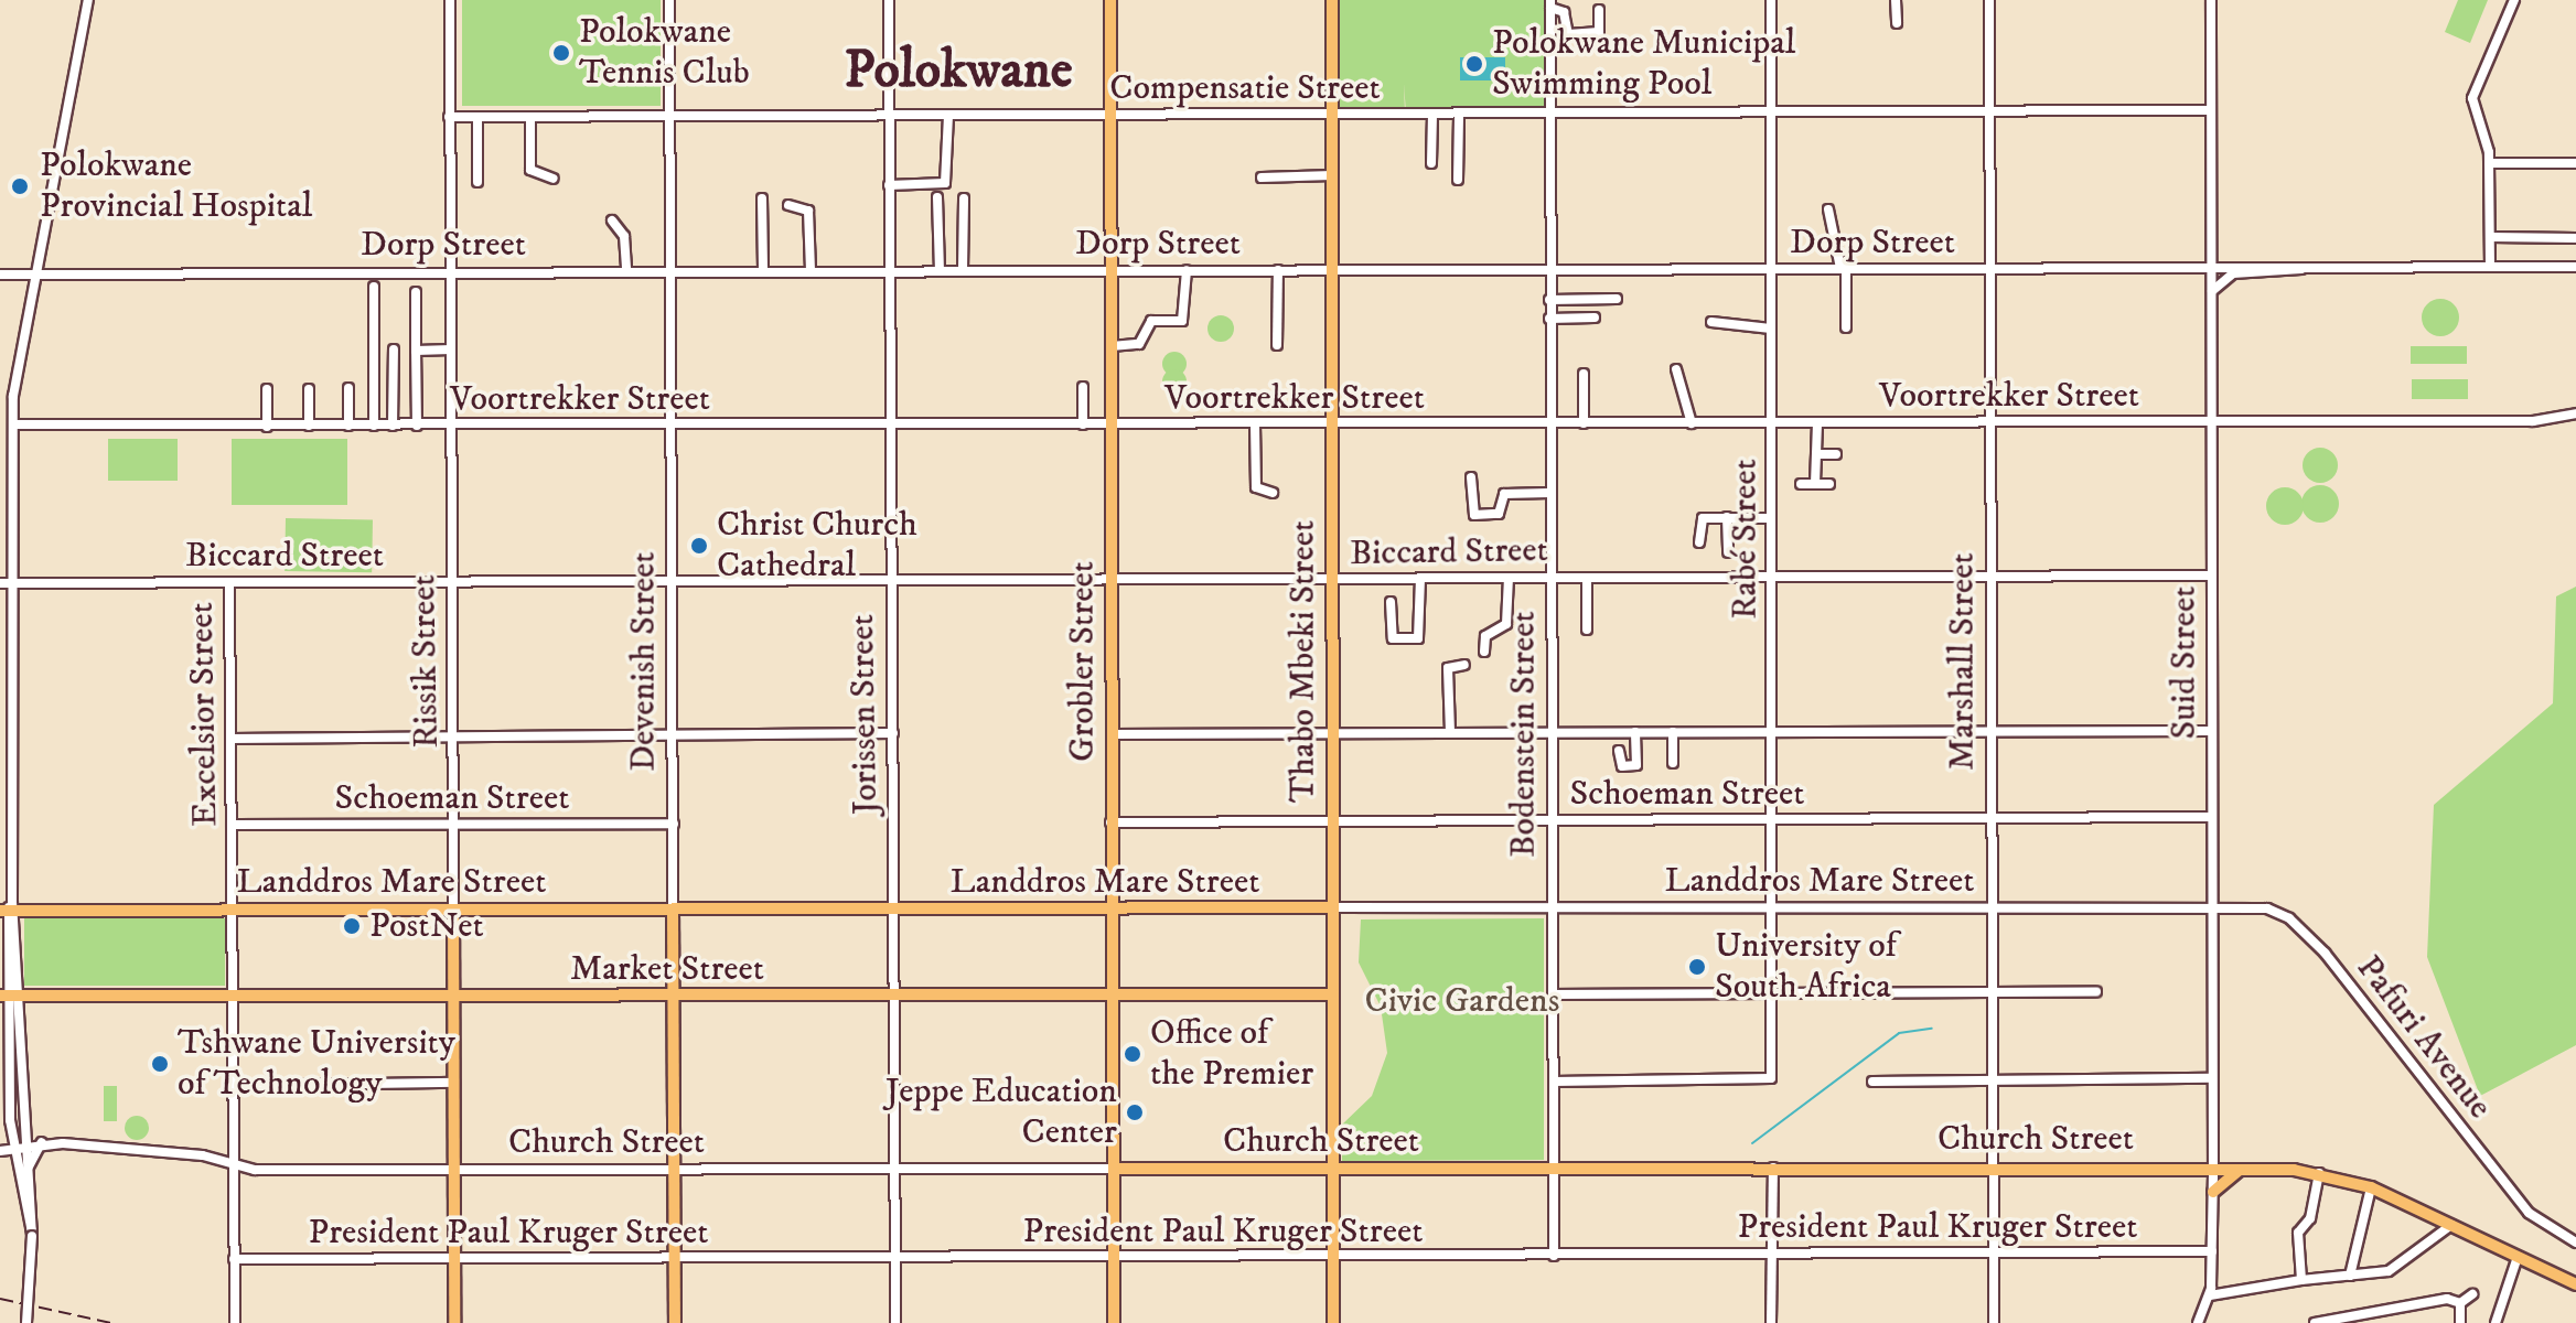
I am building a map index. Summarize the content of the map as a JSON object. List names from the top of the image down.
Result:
{
  "streets": {
    "main road": [
      "Rissik Street",
      "Devenish Street",
      "Grobler Street",
      "Thabo Mbeki Street",
      "Landdros Mare Street",
      "Market Street",
      "Church Street"
    ],
    "street": [
      "Compensatie Street",
      "Dorp Street",
      "Voortrekker Street",
      "Rabé Street",
      "Biccard Street",
      "Marshall Street",
      "Suid Street",
      "Excelsior Street",
      "Jorissen Street",
      "Bodenstein Street",
      "Schoeman Street",
      "Pafuri Avenue",
      "President Paul Kruger Street"
    ]
  },
  "crossings": [
    ["Compensatie Street", "Rabé Street"],
    ["Compensatie Street", "Rissik Street"],
    ["Compensatie Street", "Devenish Street"],
    ["Compensatie Street", "Grobler Street"],
    ["Compensatie Street", "Thabo Mbeki Street"],
    ["Compensatie Street", "Marshall Street"],
    ["Compensatie Street", "Suid Street"],
    ["Compensatie Street", "Jorissen Street"],
    ["Compensatie Street", "Bodenstein Street"],
    ["Dorp Street", "Rabé Street"],
    ["Dorp Street", "Rissik Street"],
    ["Dorp Street", "Devenish Street"],
    ["Dorp Street", "Grobler Street"],
    ["Dorp Street", "Thabo Mbeki Street"],
    ["Dorp Street", "Marshall Street"],
    ["Dorp Street", "Suid Street"],
    ["Dorp Street", "Jorissen Street"],
    ["Dorp Street", "Bodenstein Street"],
    ["Voortrekker Street", "Rabé Street"],
    ["Voortrekker Street", "Rissik Street"],
    ["Voortrekker Street", "Devenish Street"],
    ["Voortrekker Street", "Grobler Street"],
    ["Voortrekker Street", "Thabo Mbeki Street"],
    ["Voortrekker Street", "Marshall Street"],
    ["Voortrekker Street", "Suid Street"],
    ["Voortrekker Street", "Jorissen Street"],
    ["Voortrekker Street", "Bodenstein Street"],
    ["Rabé Street", "Biccard Street"],
    ["Rabé Street", "Bodenstein Street"],
    ["Rabé Street", "Schoeman Street"],
    ["Rabé Street", "Landdros Mare Street"],
    ["Biccard Street", "Rissik Street"],
    ["Biccard Street", "Devenish Street"],
    ["Biccard Street", "Grobler Street"],
    ["Biccard Street", "Thabo Mbeki Street"],
    ["Biccard Street", "Marshall Street"],
    ["Biccard Street", "Suid Street"],
    ["Biccard Street", "Excelsior Street"],
    ["Biccard Street", "Jorissen Street"],
    ["Biccard Street", "Bodenstein Street"],
    ["Rissik Street", "Schoeman Street"],
    ["Rissik Street", "Landdros Mare Street"],
    ["Rissik Street", "Market Street"],
    ["Rissik Street", "Church Street"],
    ["Rissik Street", "President Paul Kruger Street"],
    ["Devenish Street", "Schoeman Street"],
    ["Devenish Street", "Landdros Mare Street"],
    ["Devenish Street", "Market Street"],
    ["Devenish Street", "Church Street"],
    ["Devenish Street", "President Paul Kruger Street"],
    ["Grobler Street", "Schoeman Street"],
    ["Grobler Street", "Landdros Mare Street"],
    ["Grobler Street", "Market Street"],
    ["Grobler Street", "Church Street"],
    ["Grobler Street", "President Paul Kruger Street"],
    ["Thabo Mbeki Street", "Schoeman Street"],
    ["Thabo Mbeki Street", "Landdros Mare Street"],
    ["Thabo Mbeki Street", "Market Street"],
    ["Thabo Mbeki Street", "Church Street"],
    ["Thabo Mbeki Street", "President Paul Kruger Street"],
    ["Marshall Street", "Schoeman Street"],
    ["Marshall Street", "Landdros Mare Street"],
    ["Marshall Street", "Church Street"],
    ["Marshall Street", "President Paul Kruger Street"],
    ["Suid Street", "Schoeman Street"],
    ["Suid Street", "Landdros Mare Street"],
    ["Suid Street", "Pafuri Avenue"],
    ["Suid Street", "Church Street"],
    ["Suid Street", "President Paul Kruger Street"],
    ["Excelsior Street", "Schoeman Street"],
    ["Excelsior Street", "Landdros Mare Street"],
    ["Excelsior Street", "Market Street"],
    ["Excelsior Street", "Church Street"],
    ["Excelsior Street", "President Paul Kruger Street"],
    ["Jorissen Street", "Landdros Mare Street"],
    ["Jorissen Street", "Market Street"],
    ["Jorissen Street", "Church Street"],
    ["Jorissen Street", "President Paul Kruger Street"],
    ["Bodenstein Street", "Schoeman Street"],
    ["Bodenstein Street", "Landdros Mare Street"],
    ["Bodenstein Street", "Church Street"],
    ["Bodenstein Street", "President Paul Kruger Street"],
    ["Landdros Mare Street", "Pafuri Avenue"]
  ],
  "districts": ["Polokwane"],
  "parks": ["Civic Gardens"],
  "places": [
    "Polokwane Tennis Club",
    "Polokwane Municipal Swimming Pool",
    "Polokwane Provincial Hospital",
    "Christ Church Cathedral",
    "PostNet",
    "University of South Africa",
    "Office of the Premier",
    "Tshwane University of Technology",
    "Jeppe Education Center"
  ]
}
